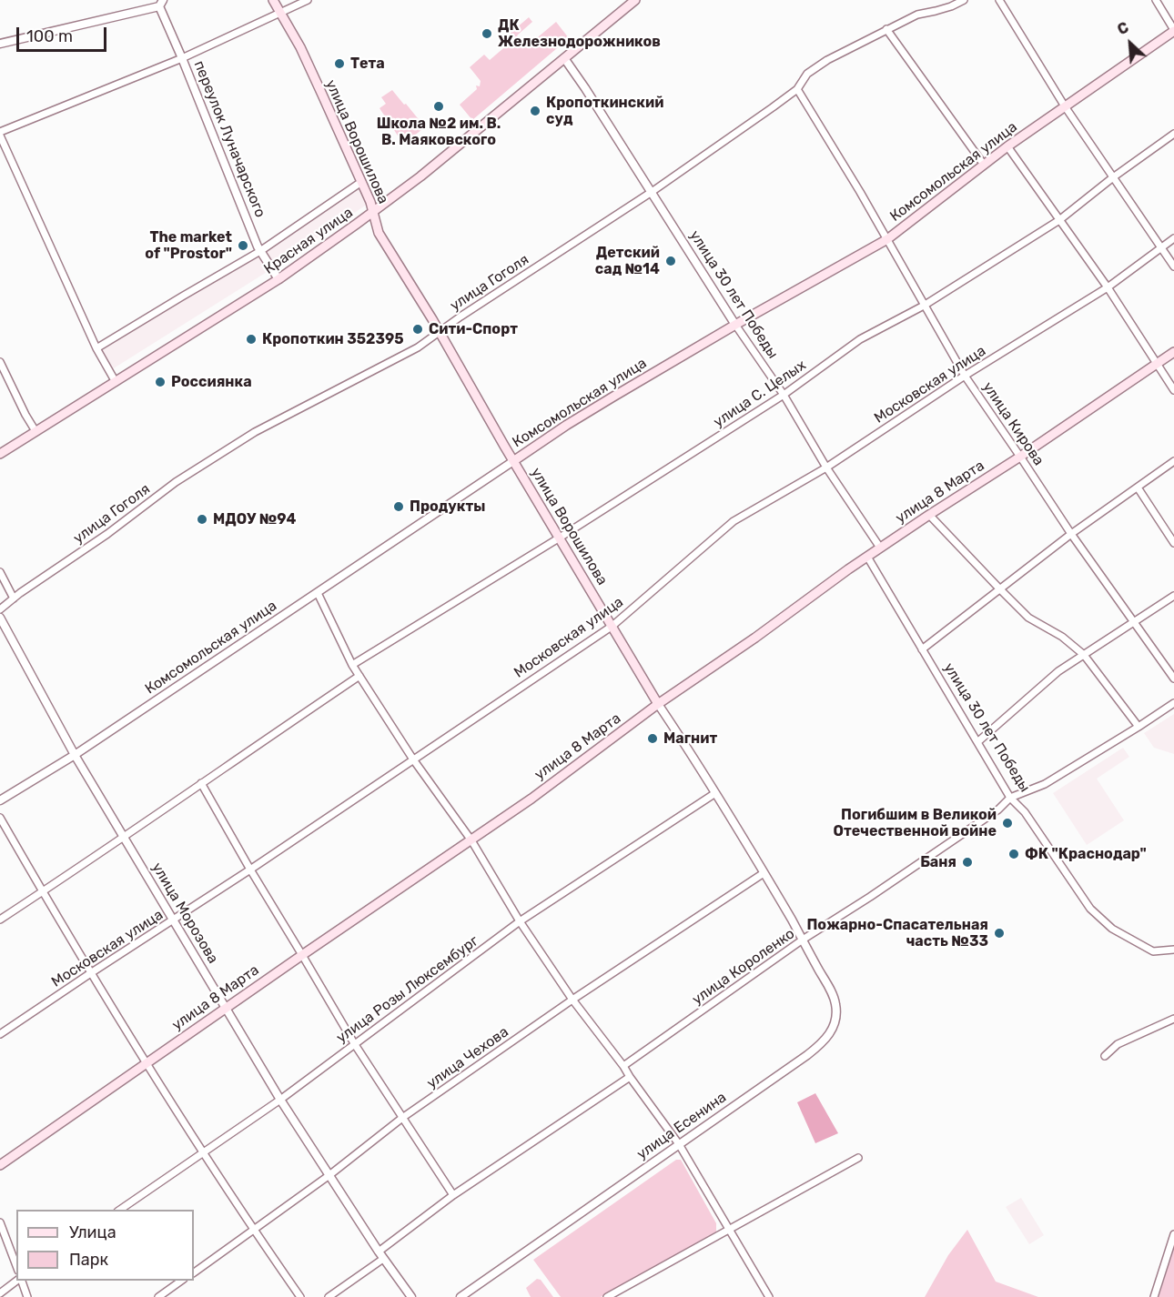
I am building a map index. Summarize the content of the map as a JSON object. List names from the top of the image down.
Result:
{
  "streets": {
    "main road": [
      "улица Ворошилова",
      "Комсомольская улица",
      "Красная улица",
      "улица 8 Марта"
    ],
    "street": [
      "переулок Луначарского",
      "улица Гоголя",
      "улица 30 лет Победы",
      "Московская улица",
      "улица С. Целых",
      "улица Кирова",
      "улица Морозова",
      "улица Короленко",
      "улица Розы Люксембург",
      "улица Чехова",
      "улица Есенина"
    ]
  },
  "crossings": [
    ["переулок Луначарского", "Красная улица"],
    ["улица Ворошилова", "Комсомольская улица"],
    ["улица Ворошилова", "Красная улица"],
    ["улица Ворошилова", "улица Гоголя"],
    ["улица Ворошилова", "Московская улица"],
    ["улица Ворошилова", "улица С. Целых"],
    ["улица Ворошилова", "улица 8 Марта"],
    ["улица Ворошилова", "улица Короленко"],
    ["улица Ворошилова", "улица Розы Люксембург"],
    ["улица Ворошилова", "улица Чехова"],
    ["улица Ворошилова", "улица Есенина"],
    ["Комсомольская улица", "улица 30 лет Победы"],
    ["Комсомольская улица", "улица Кирова"],
    ["Комсомольская улица", "улица Морозова"],
    ["Красная улица", "улица 30 лет Победы"],
    ["улица Гоголя", "улица 30 лет Победы"],
    ["улица Гоголя", "улица Кирова"],
    ["улица 30 лет Победы", "Московская улица"],
    ["улица 30 лет Победы", "улица С. Целых"],
    ["улица 30 лет Победы", "улица 8 Марта"],
    ["улица 30 лет Победы", "улица Короленко"],
    ["Московская улица", "улица Кирова"],
    ["Московская улица", "улица Морозова"],
    ["улица С. Целых", "улица Кирова"],
    ["улица Кирова", "улица 8 Марта"],
    ["улица 8 Марта", "улица Морозова"],
    ["улица Морозова", "улица Розы Люксембург"],
    ["улица Морозова", "улица Чехова"],
    ["улица Короленко", "улица Есенина"]
  ],
  "places": [
    "ДК Железнодорожников",
    "Тета",
    "Школа №2 им. В. В. Маяковского",
    "Кропоткинский суд",
    "The market of \"Prostor\"",
    "Детский сад №14",
    "Сити-Спорт",
    "Кропоткин 352395",
    "Россиянка",
    "Продукты",
    "МДОУ №94",
    "Магнит",
    "Погибшим в Великой Отечественной войне",
    "ФК \"Краснодар\"",
    "Баня",
    "Пожарно-Спасательная часть №33"
  ],
  "legend": ["Улица", "Парк"],
  "scale_bar": "100 m",
  "north": "top left"
}
